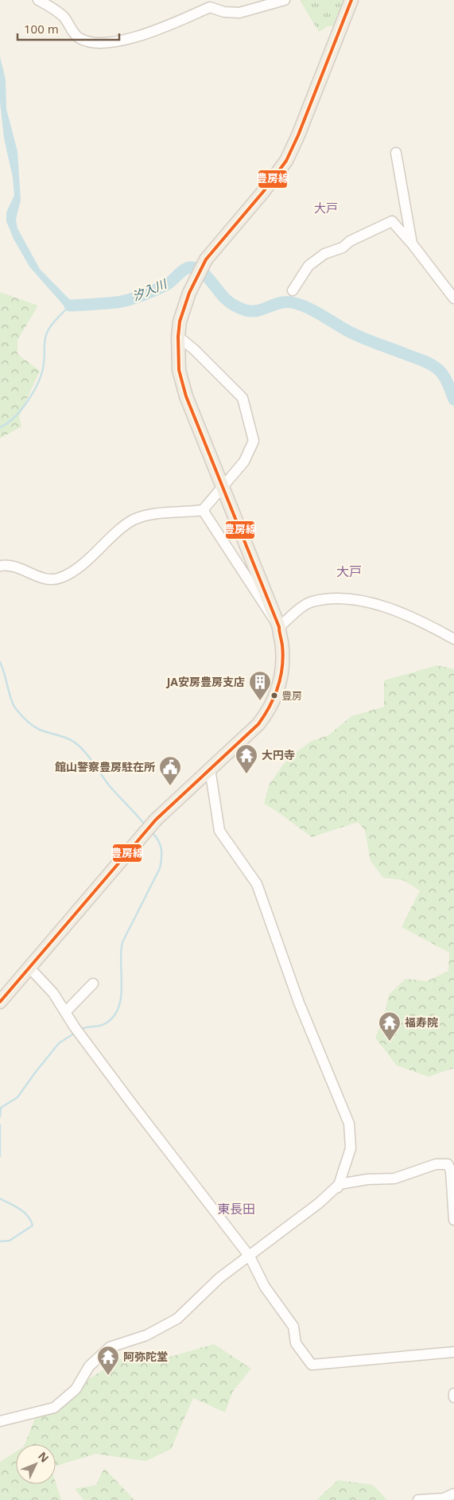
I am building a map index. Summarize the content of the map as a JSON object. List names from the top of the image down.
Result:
{
  "districts": ["大戸", "大戸", "東長田"],
  "water": ["汐入川"],
  "places": {
    "other": ["豊房"],
    "building": ["JA安房豊房支店"],
    "temple": ["大円寺", "福寿院", "阿弥陀堂"],
    "public building": ["館山警察豊房駐在所"]
  },
  "lines": ["transit line 豊房線"],
  "scale_bar": "100 m",
  "north": "top right"
}
